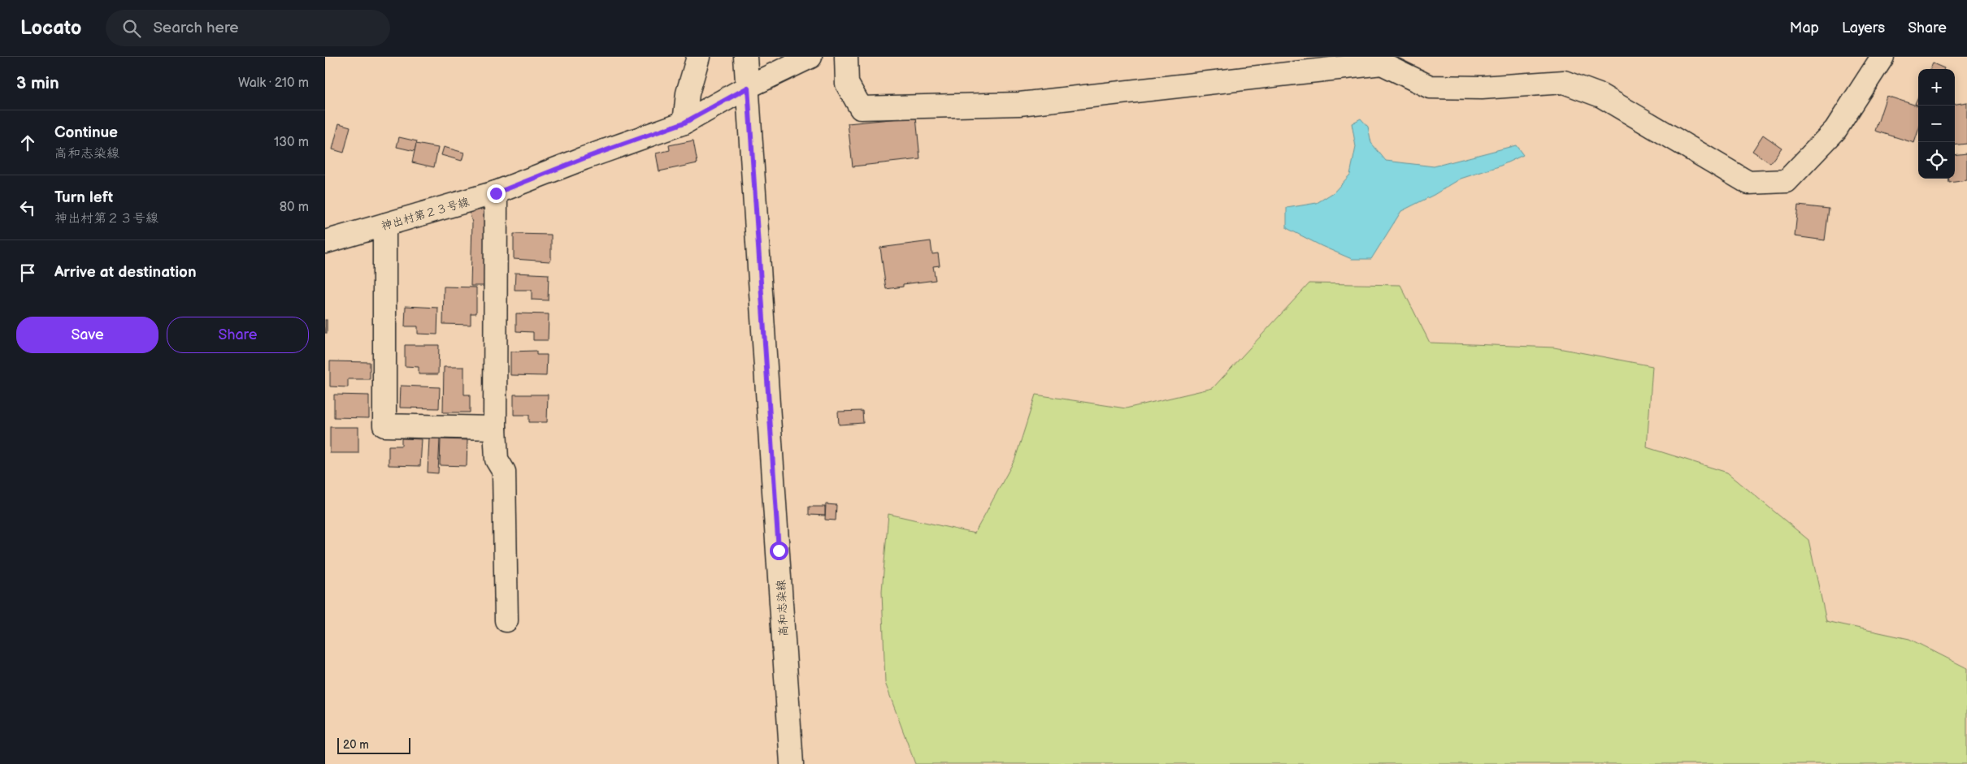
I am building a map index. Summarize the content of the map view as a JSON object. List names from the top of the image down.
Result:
{
  "streets": {
    "street": ["神出村第２３号線", "高和志染線"]
  },
  "crossings": [
    ["神出村第２３号線", "高和志染線"]
  ],
  "scale_bar": "20 m",
  "page": {
    "header": "Locato",
    "search": "Search here",
    "nav": ["Map", "Layers", "Share"],
    "heading": ["3 min", "Walk · 210 m"],
    "map_buttons": ["+", "−"],
    "list": [
      ["Continue", "高和志染線", "130 m"],
      ["Turn left", "神出村第２３号線", "80 m"],
      "Arrive at destination"
    ],
    "buttons": ["Save", "Share"],
    "scale": "20 m"
  }
}
